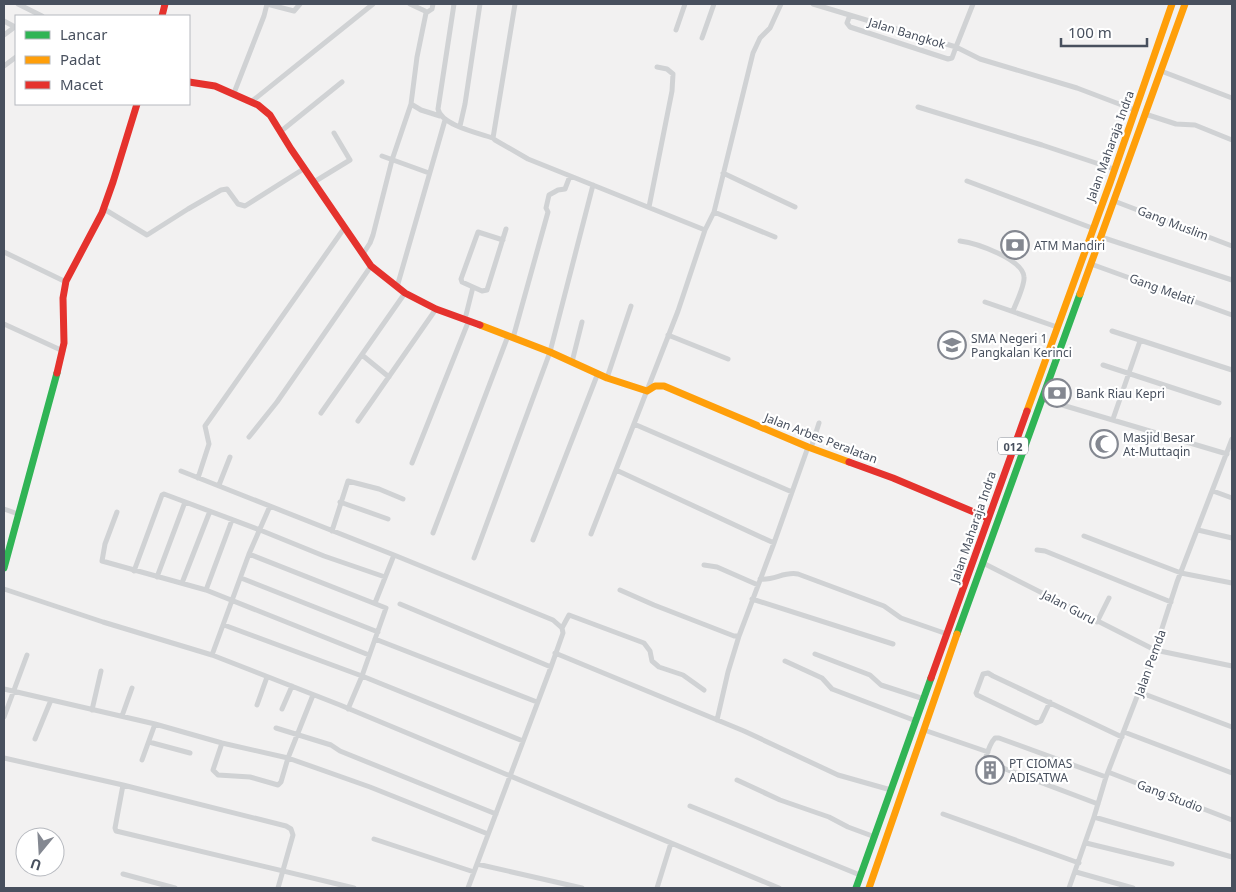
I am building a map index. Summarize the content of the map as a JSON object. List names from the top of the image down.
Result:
{
  "streets": {
    "main road": ["Jalan Maharaja Indra", "Jalan Arbes Peralatan", "012"],
    "street": [
      "Jalan Bangkok",
      "Gang Muslim",
      "Gang Melati",
      "Jalan Guru",
      "Jalan Pemda",
      "Gang Studio"
    ]
  },
  "crossings": [
    ["Jalan Maharaja Indra", "Gang Muslim"],
    ["Jalan Maharaja Indra", "Gang Melati"],
    ["Jalan Maharaja Indra", "Jalan Arbes Peralatan"],
    ["Jalan Maharaja Indra", "Jalan Guru"],
    ["Jalan Guru", "Jalan Pemda"],
    ["Jalan Pemda", "Gang Studio"]
  ],
  "places": {
    "bank": ["ATM Mandiri", "Bank Riau Kepri"],
    "school or university": ["SMA Negeri 1 Pangkalan Kerinci"],
    "mosque": ["Masjid Besar At-Muttaqin"],
    "building": ["PT CIOMAS ADISATWA"]
  },
  "legend": ["Lancar", "Padat", "Macet"],
  "scale_bar": "100 m",
  "north": "bottom"
}
